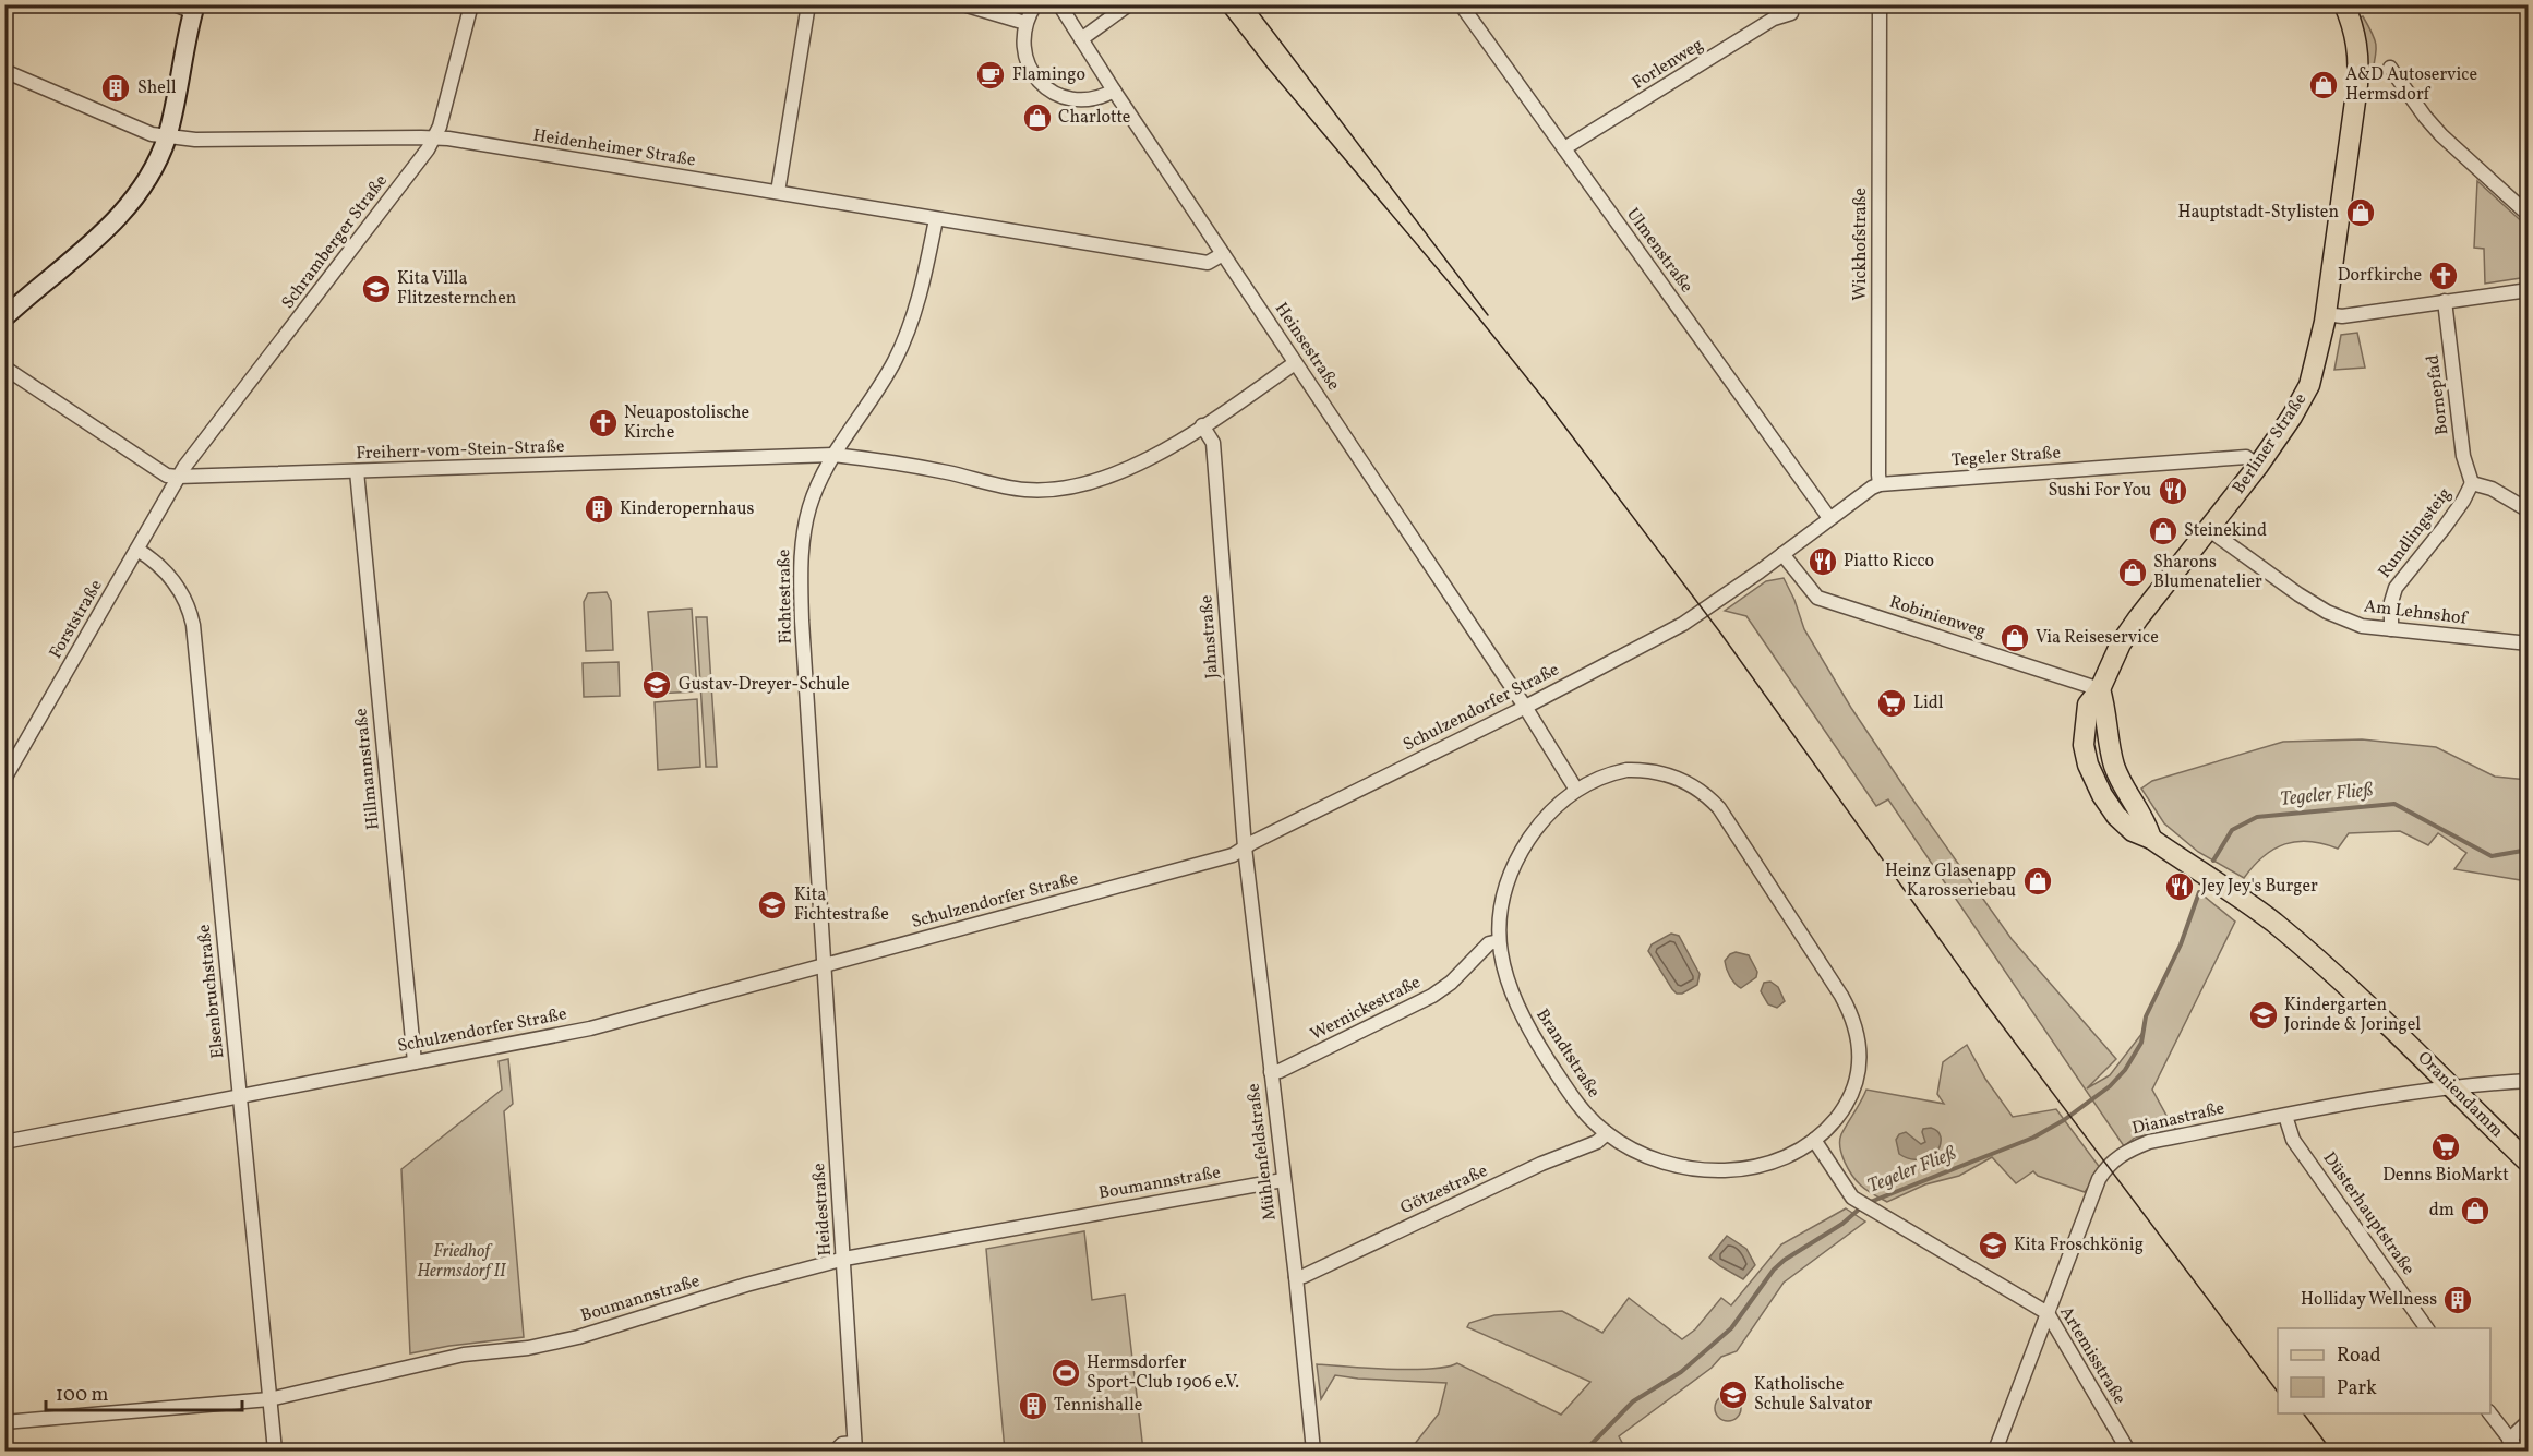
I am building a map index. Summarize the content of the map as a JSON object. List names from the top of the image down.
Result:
{
  "streets": {
    "main road": ["Berliner Straße", "Oraniendamm"],
    "street": [
      "Forlenweg",
      "Heidenheimer Straße",
      "Schramberger Straße",
      "Wickhofstraße",
      "Ulmenstraße",
      "Heinsestraße",
      "Bornepfad",
      "Freiherr-vom-Stein-Straße",
      "Tegeler Straße",
      "Rundlingsteig",
      "Fichtestraße",
      "Am Lehnshof",
      "Robinienweg",
      "Forststraße",
      "Jahnstraße",
      "Schulzendorfer Straße",
      "Hillmannstraße",
      "Elsenbruchstraße",
      "Wernickestraße",
      "Brandtstraße",
      "Dianastraße",
      "Mühlenfeldstraße",
      "Boumannstraße",
      "Götzestraße",
      "Heidestraße",
      "Düsterhauptstraße",
      "Artemisstraße"
    ]
  },
  "crossings": [
    ["Forlenweg", "Ulmenstraße"],
    ["Heidenheimer Straße", "Schramberger Straße"],
    ["Heidenheimer Straße", "Heinsestraße"],
    ["Heidenheimer Straße", "Fichtestraße"],
    ["Schramberger Straße", "Freiherr-vom-Stein-Straße"],
    ["Schramberger Straße", "Forststraße"],
    ["Wickhofstraße", "Tegeler Straße"],
    ["Ulmenstraße", "Tegeler Straße"],
    ["Heinsestraße", "Freiherr-vom-Stein-Straße"],
    ["Heinsestraße", "Schulzendorfer Straße"],
    ["Bornepfad", "Rundlingsteig"],
    ["Berliner Straße", "Tegeler Straße"],
    ["Berliner Straße", "Am Lehnshof"],
    ["Berliner Straße", "Robinienweg"],
    ["Berliner Straße", "Oraniendamm"],
    ["Freiherr-vom-Stein-Straße", "Fichtestraße"],
    ["Freiherr-vom-Stein-Straße", "Forststraße"],
    ["Freiherr-vom-Stein-Straße", "Jahnstraße"],
    ["Freiherr-vom-Stein-Straße", "Hillmannstraße"],
    ["Tegeler Straße", "Robinienweg"],
    ["Tegeler Straße", "Schulzendorfer Straße"],
    ["Rundlingsteig", "Am Lehnshof"],
    ["Fichtestraße", "Schulzendorfer Straße"],
    ["Fichtestraße", "Heidestraße"],
    ["Robinienweg", "Schulzendorfer Straße"],
    ["Robinienweg", "Oraniendamm"],
    ["Forststraße", "Elsenbruchstraße"],
    ["Jahnstraße", "Schulzendorfer Straße"],
    ["Jahnstraße", "Mühlenfeldstraße"],
    ["Schulzendorfer Straße", "Hillmannstraße"],
    ["Schulzendorfer Straße", "Elsenbruchstraße"],
    ["Schulzendorfer Straße", "Mühlenfeldstraße"],
    ["Schulzendorfer Straße", "Heidestraße"],
    ["Elsenbruchstraße", "Boumannstraße"],
    ["Wernickestraße", "Brandtstraße"],
    ["Wernickestraße", "Mühlenfeldstraße"],
    ["Brandtstraße", "Götzestraße"],
    ["Brandtstraße", "Artemisstraße"],
    ["Oraniendamm", "Dianastraße"],
    ["Dianastraße", "Düsterhauptstraße"],
    ["Dianastraße", "Artemisstraße"],
    ["Mühlenfeldstraße", "Boumannstraße"],
    ["Mühlenfeldstraße", "Götzestraße"],
    ["Boumannstraße", "Heidestraße"]
  ],
  "water": ["Tegeler Fließ"],
  "parks": ["Friedhof Hermsdorf II"],
  "places": {
    "cafe": ["Flamingo"],
    "shop": [
      "A&D Autoservice Hermsdorf",
      "Charlotte",
      "Hauptstadt-Stylisten",
      "Steinekind",
      "Sharons Blumenatelier",
      "Via Reiseservice",
      "Heinz Glasenapp Karosseriebau",
      "dm"
    ],
    "building": [
      "Shell",
      "Kinderopernhaus",
      "Holliday Wellness",
      "Tennishalle"
    ],
    "church": ["Dorfkirche", "Neuapostolische Kirche"],
    "school or university": [
      "Kita Villa Flitzesternchen",
      "Gustav-Dreyer-Schule",
      "Kita Fichtestraße",
      "Kindergarten Jorinde & Joringel",
      "Kita Froschkönig",
      "Katholische Schule Salvator"
    ],
    "restaurant": ["Sushi For You", "Piatto Ricco", "Jey Jey's Burger"],
    "supermarket": ["Lidl", "Denns BioMarkt"],
    "sports": ["Hermsdorfer Sport-Club 1906 e.V."]
  },
  "legend": ["Road", "Park"],
  "scale_bar": "100 m"
}
